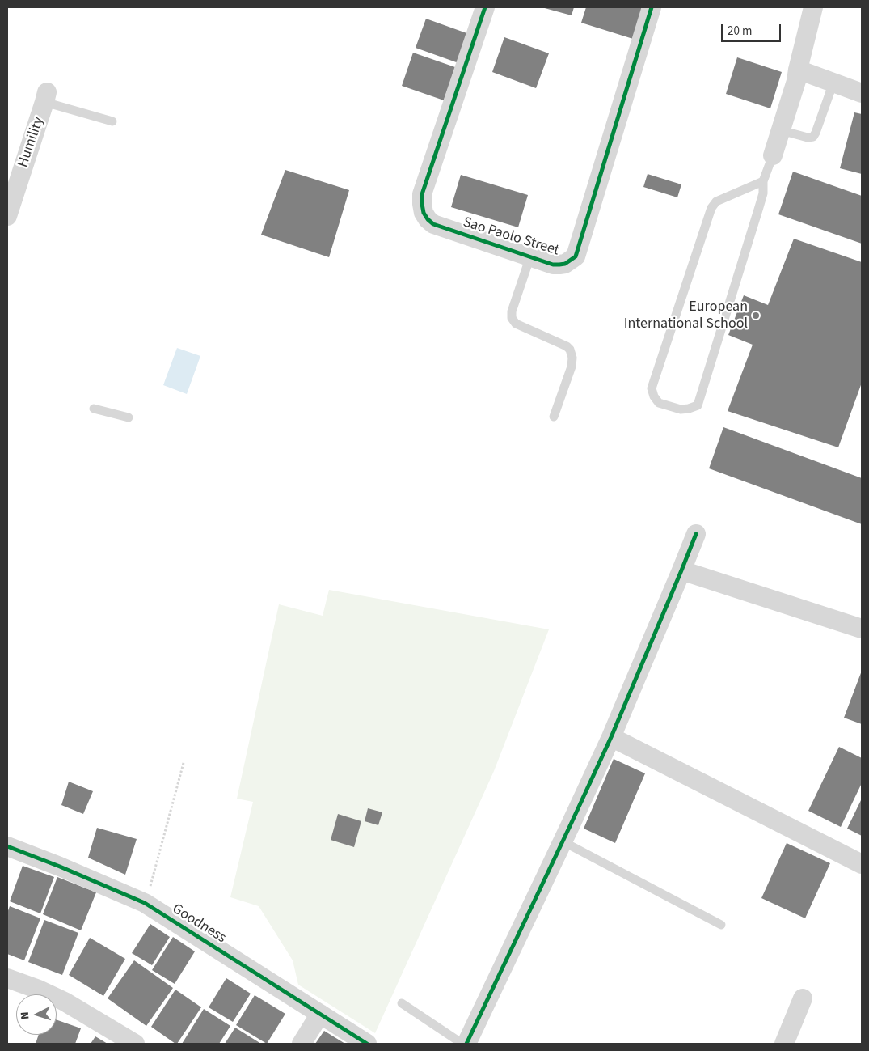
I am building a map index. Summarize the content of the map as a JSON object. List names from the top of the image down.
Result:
{
  "streets": {
    "street": ["Humility", "Sao Paolo Street", "Goodness"]
  },
  "places": ["European International School"],
  "scale_bar": "20 m",
  "north": "left"
}
